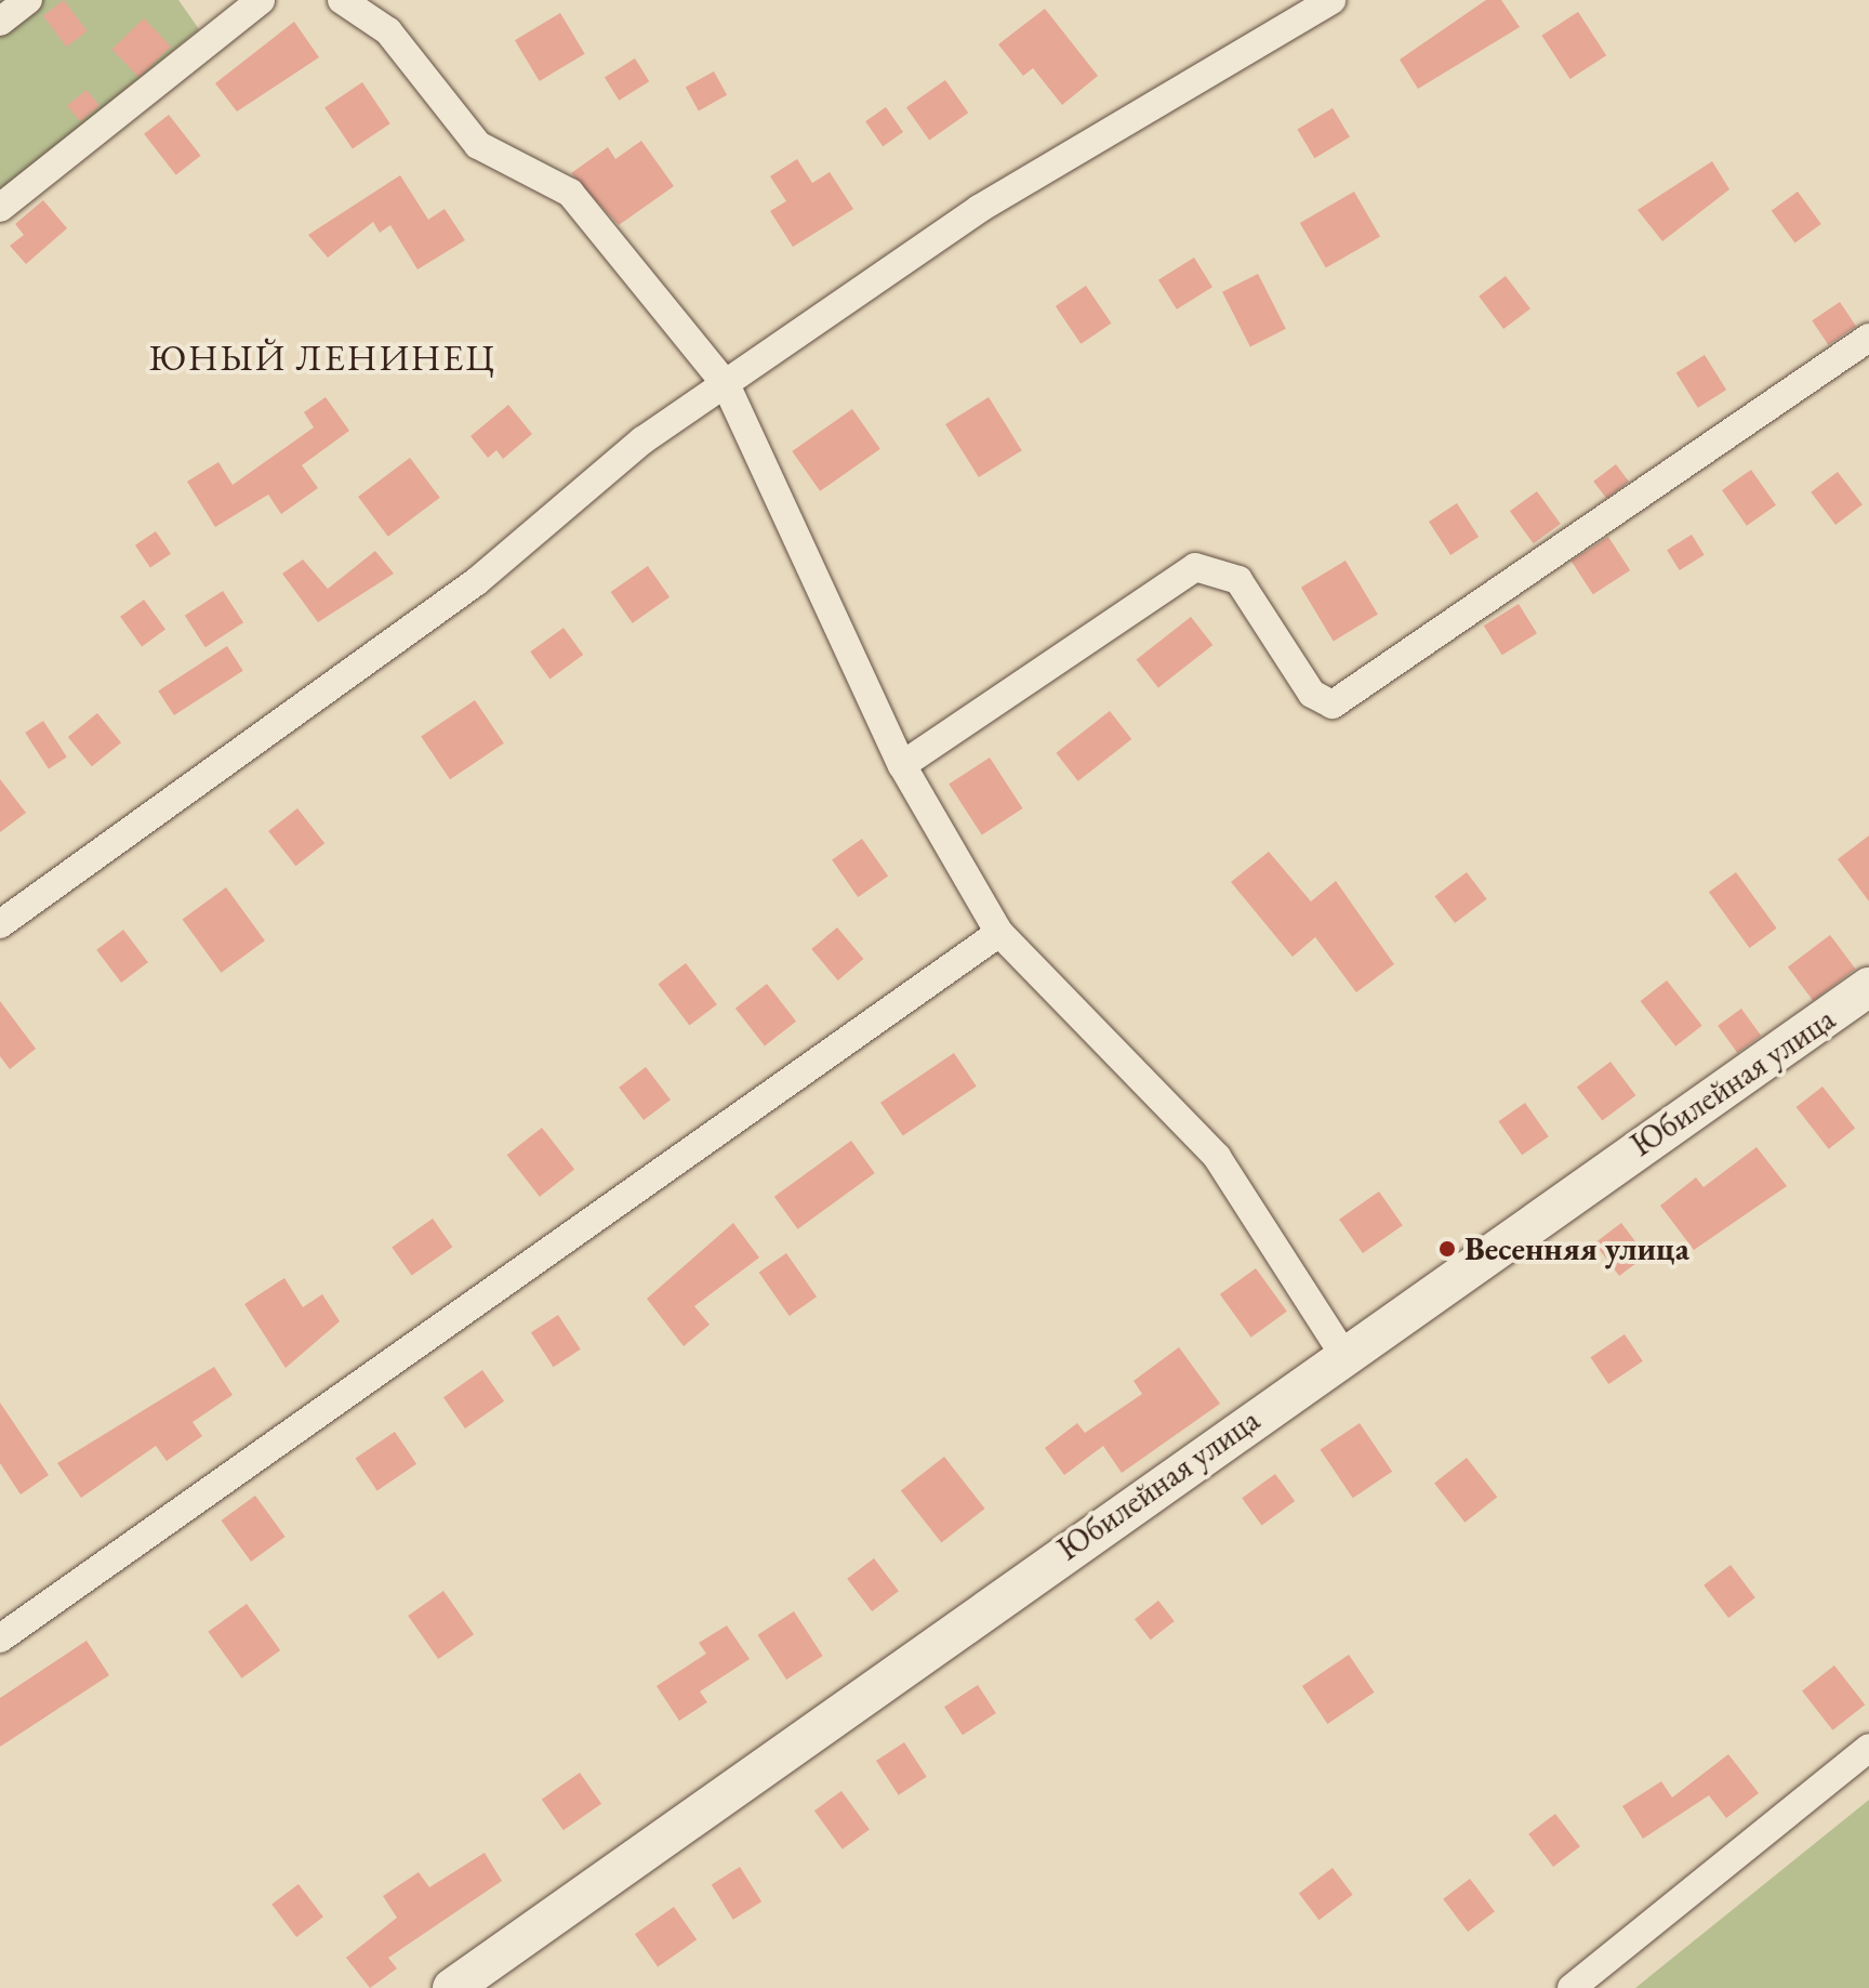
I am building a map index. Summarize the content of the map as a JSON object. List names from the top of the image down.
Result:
{
  "streets": {
    "street": ["Юбилейная улица"]
  },
  "districts": ["ЮНЫЙ ЛЕНИНЕЦ"],
  "places": ["Весенняя улица"]
}
